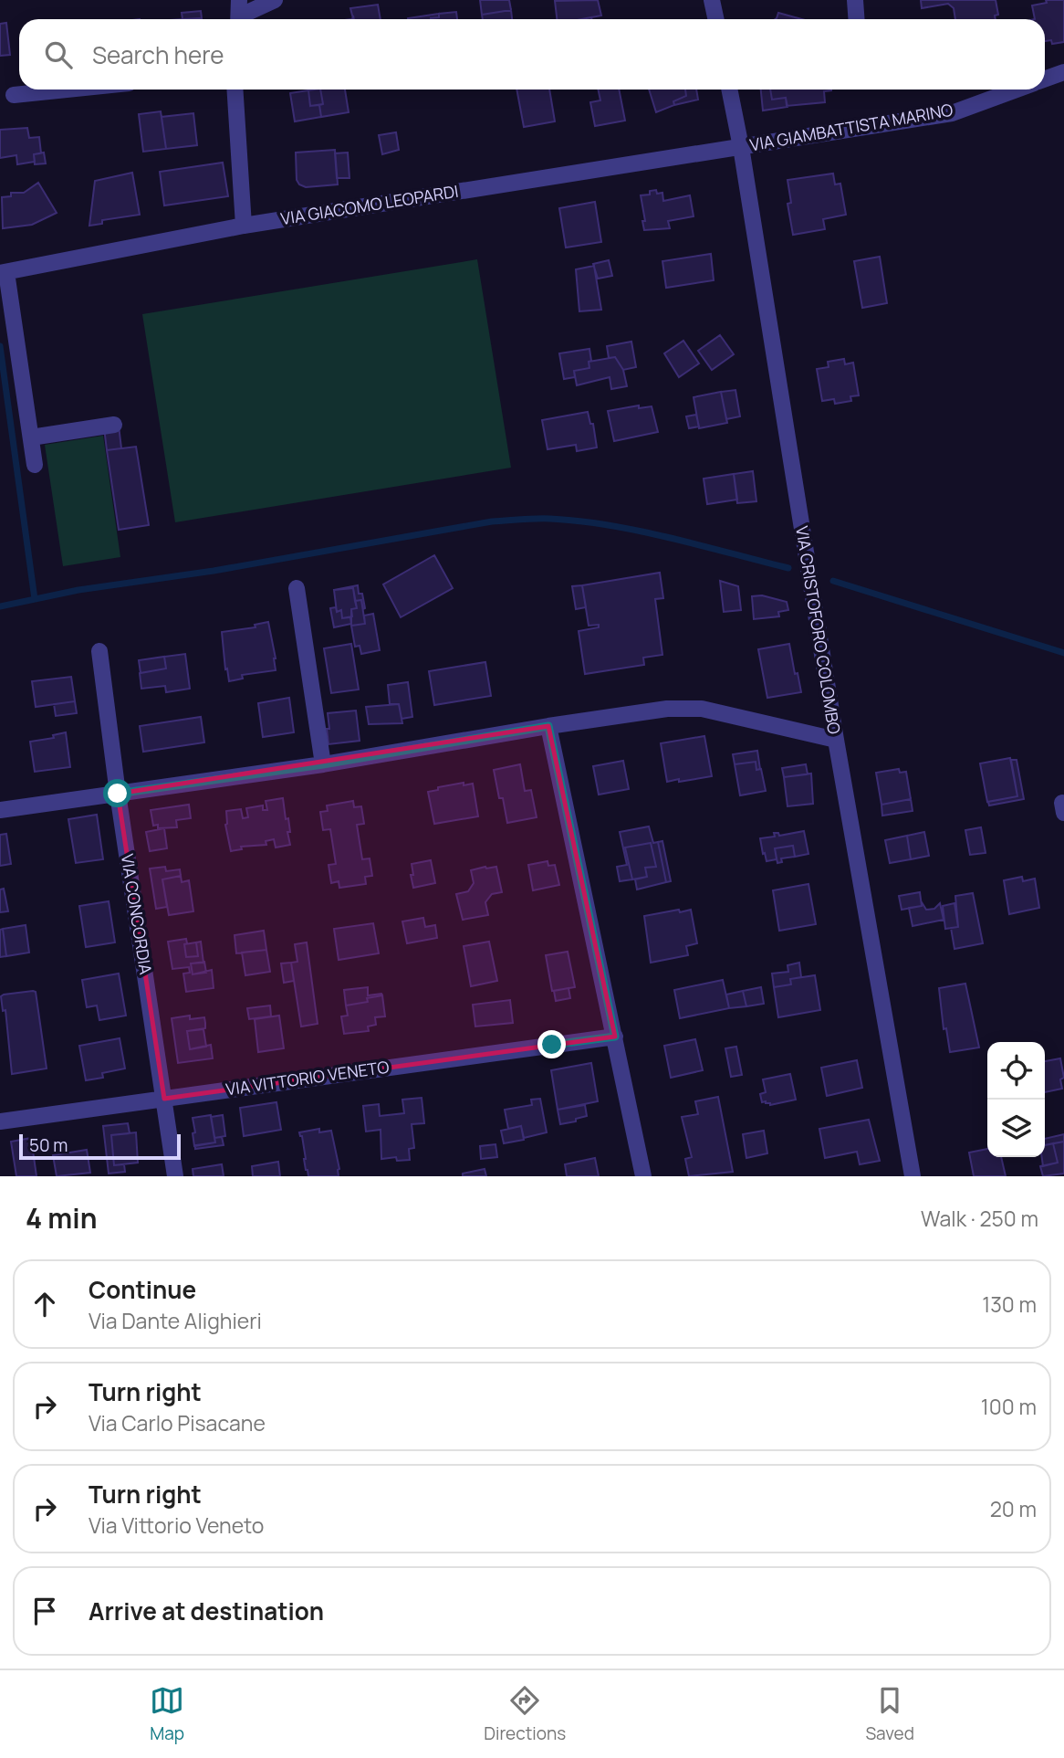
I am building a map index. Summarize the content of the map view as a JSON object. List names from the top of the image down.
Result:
{
  "streets": {
    "street": [
      "VIA GIAMBATTISTA MARINO",
      "VIA GIACOMO LEOPARDI",
      "VIA CRISTOFORO COLOMBO",
      "VIA CONCORDIA",
      "VIA VITTORIO VENETO"
    ]
  },
  "crossings": [
    ["VIA GIAMBATTISTA MARINO", "VIA GIACOMO LEOPARDI"],
    ["VIA GIAMBATTISTA MARINO", "VIA CRISTOFORO COLOMBO"],
    ["VIA GIACOMO LEOPARDI", "VIA CRISTOFORO COLOMBO"],
    ["VIA CONCORDIA", "VIA VITTORIO VENETO"]
  ],
  "scale_bar": "50 m",
  "page": {
    "search": "Search here",
    "scale": "50 m",
    "heading": ["4 min", "Walk · 250 m"],
    "list": [
      ["Continue", "Via Dante Alighieri", "130 m"],
      ["Turn right", "Via Carlo Pisacane", "100 m"],
      ["Turn right", "Via Vittorio Veneto", "20 m"],
      "Arrive at destination"
    ],
    "nav": ["Map", "Directions", "Saved"]
  }
}
